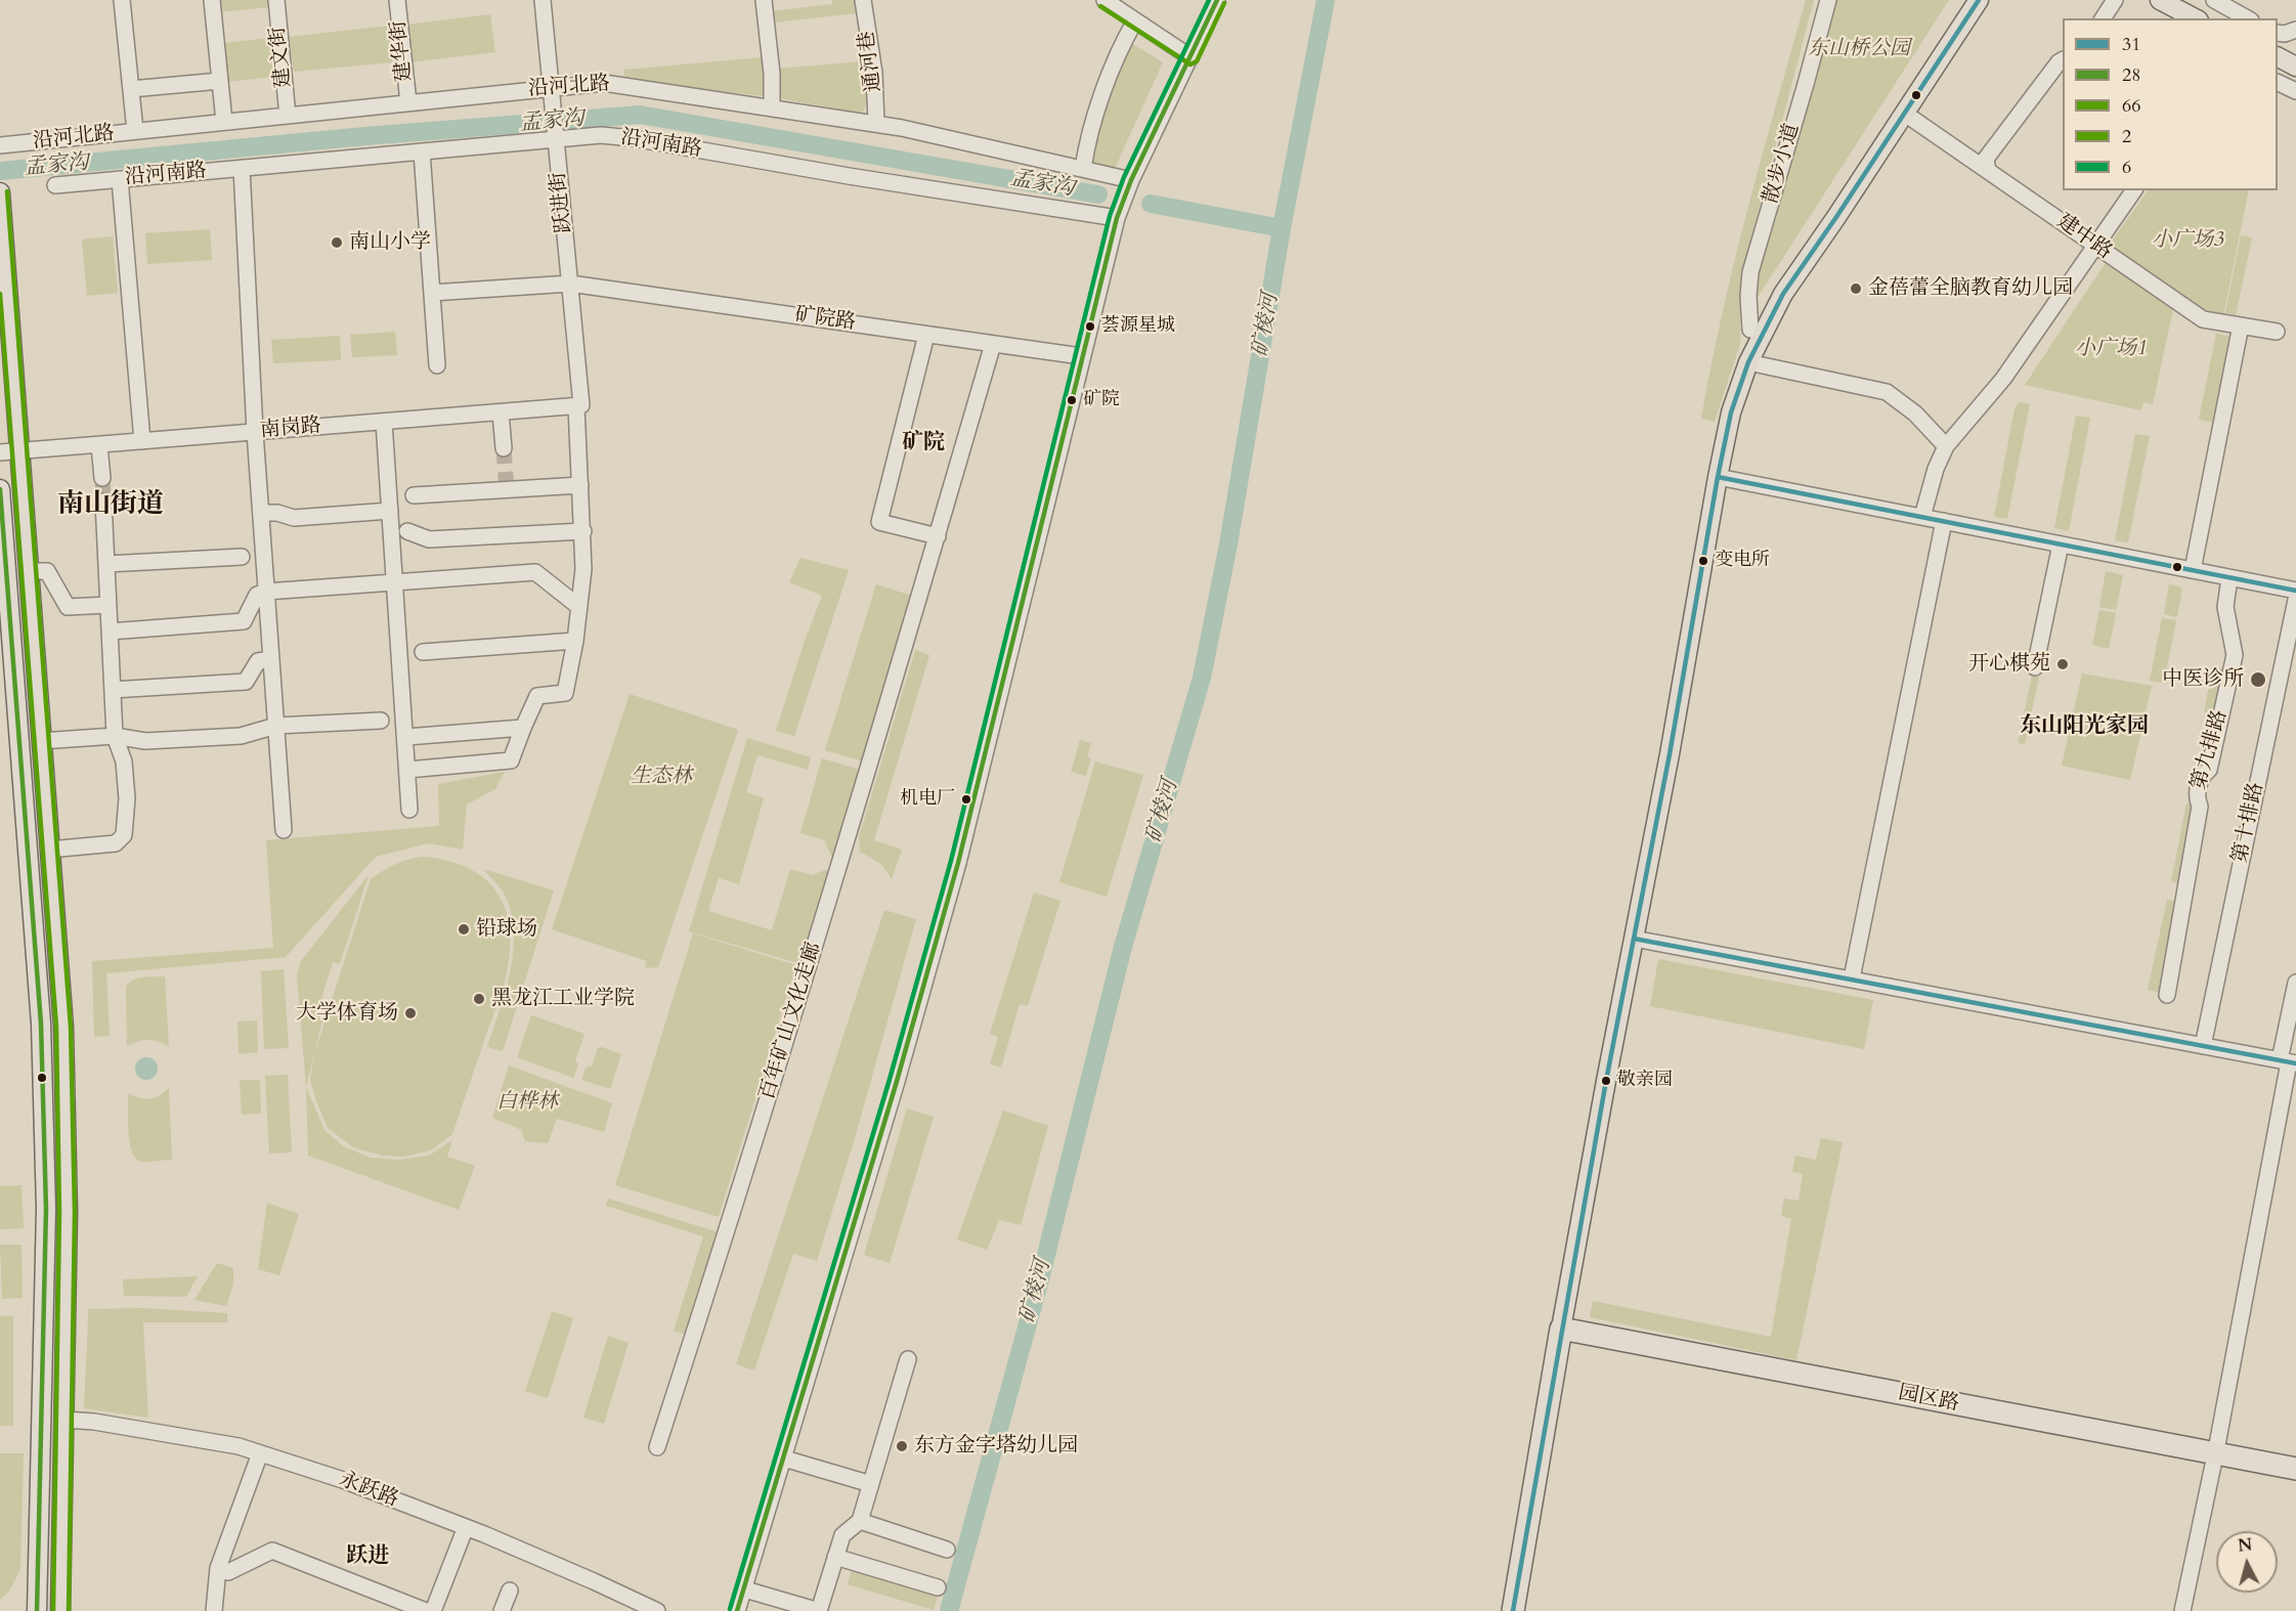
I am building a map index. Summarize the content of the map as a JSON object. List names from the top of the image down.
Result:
{
  "streets": {
    "highway": ["园区路"],
    "street": [
      "建华街",
      "建文街",
      "通河巷",
      "沿河北路",
      "沿河南路",
      "散步小道",
      "跃进街",
      "建中路",
      "矿院路",
      "南岗路",
      "第九排路",
      "第十排路",
      "百年矿山文化走廊",
      "永跃路"
    ]
  },
  "crossings": [
    ["建华街", "沿河北路"],
    ["建文街", "沿河北路"],
    ["通河巷", "沿河北路"],
    ["沿河北路", "跃进街"],
    ["沿河南路", "跃进街"],
    ["跃进街", "矿院路"],
    ["跃进街", "南岗路"],
    ["矿院路", "百年矿山文化走廊"]
  ],
  "districts": [
    "矿院",
    "南山街道",
    "东山阳光家园",
    "跃进"
  ],
  "water": ["孟家沟", "矿棱河"],
  "parks": [
    "东山桥公园",
    "小广场3",
    "小广场1",
    "生态林",
    "白桦林"
  ],
  "places": [
    "南山小学",
    "金蓓蕾全脑教育幼儿园",
    "荟源星城",
    "矿院",
    "变电所",
    "开心棋苑",
    "中医诊所",
    "机电厂",
    "铅球场",
    "黑龙江工业学院",
    "大学体育场",
    "敬亲园",
    "东方金字塔幼儿园"
  ],
  "lines": [
    "transit line 31",
    "transit line 28",
    "transit line 6",
    "transit line 66",
    "transit line 2"
  ],
  "legend": [
    "31",
    "28",
    "66",
    "2",
    "6"
  ],
  "north": "top"
}
